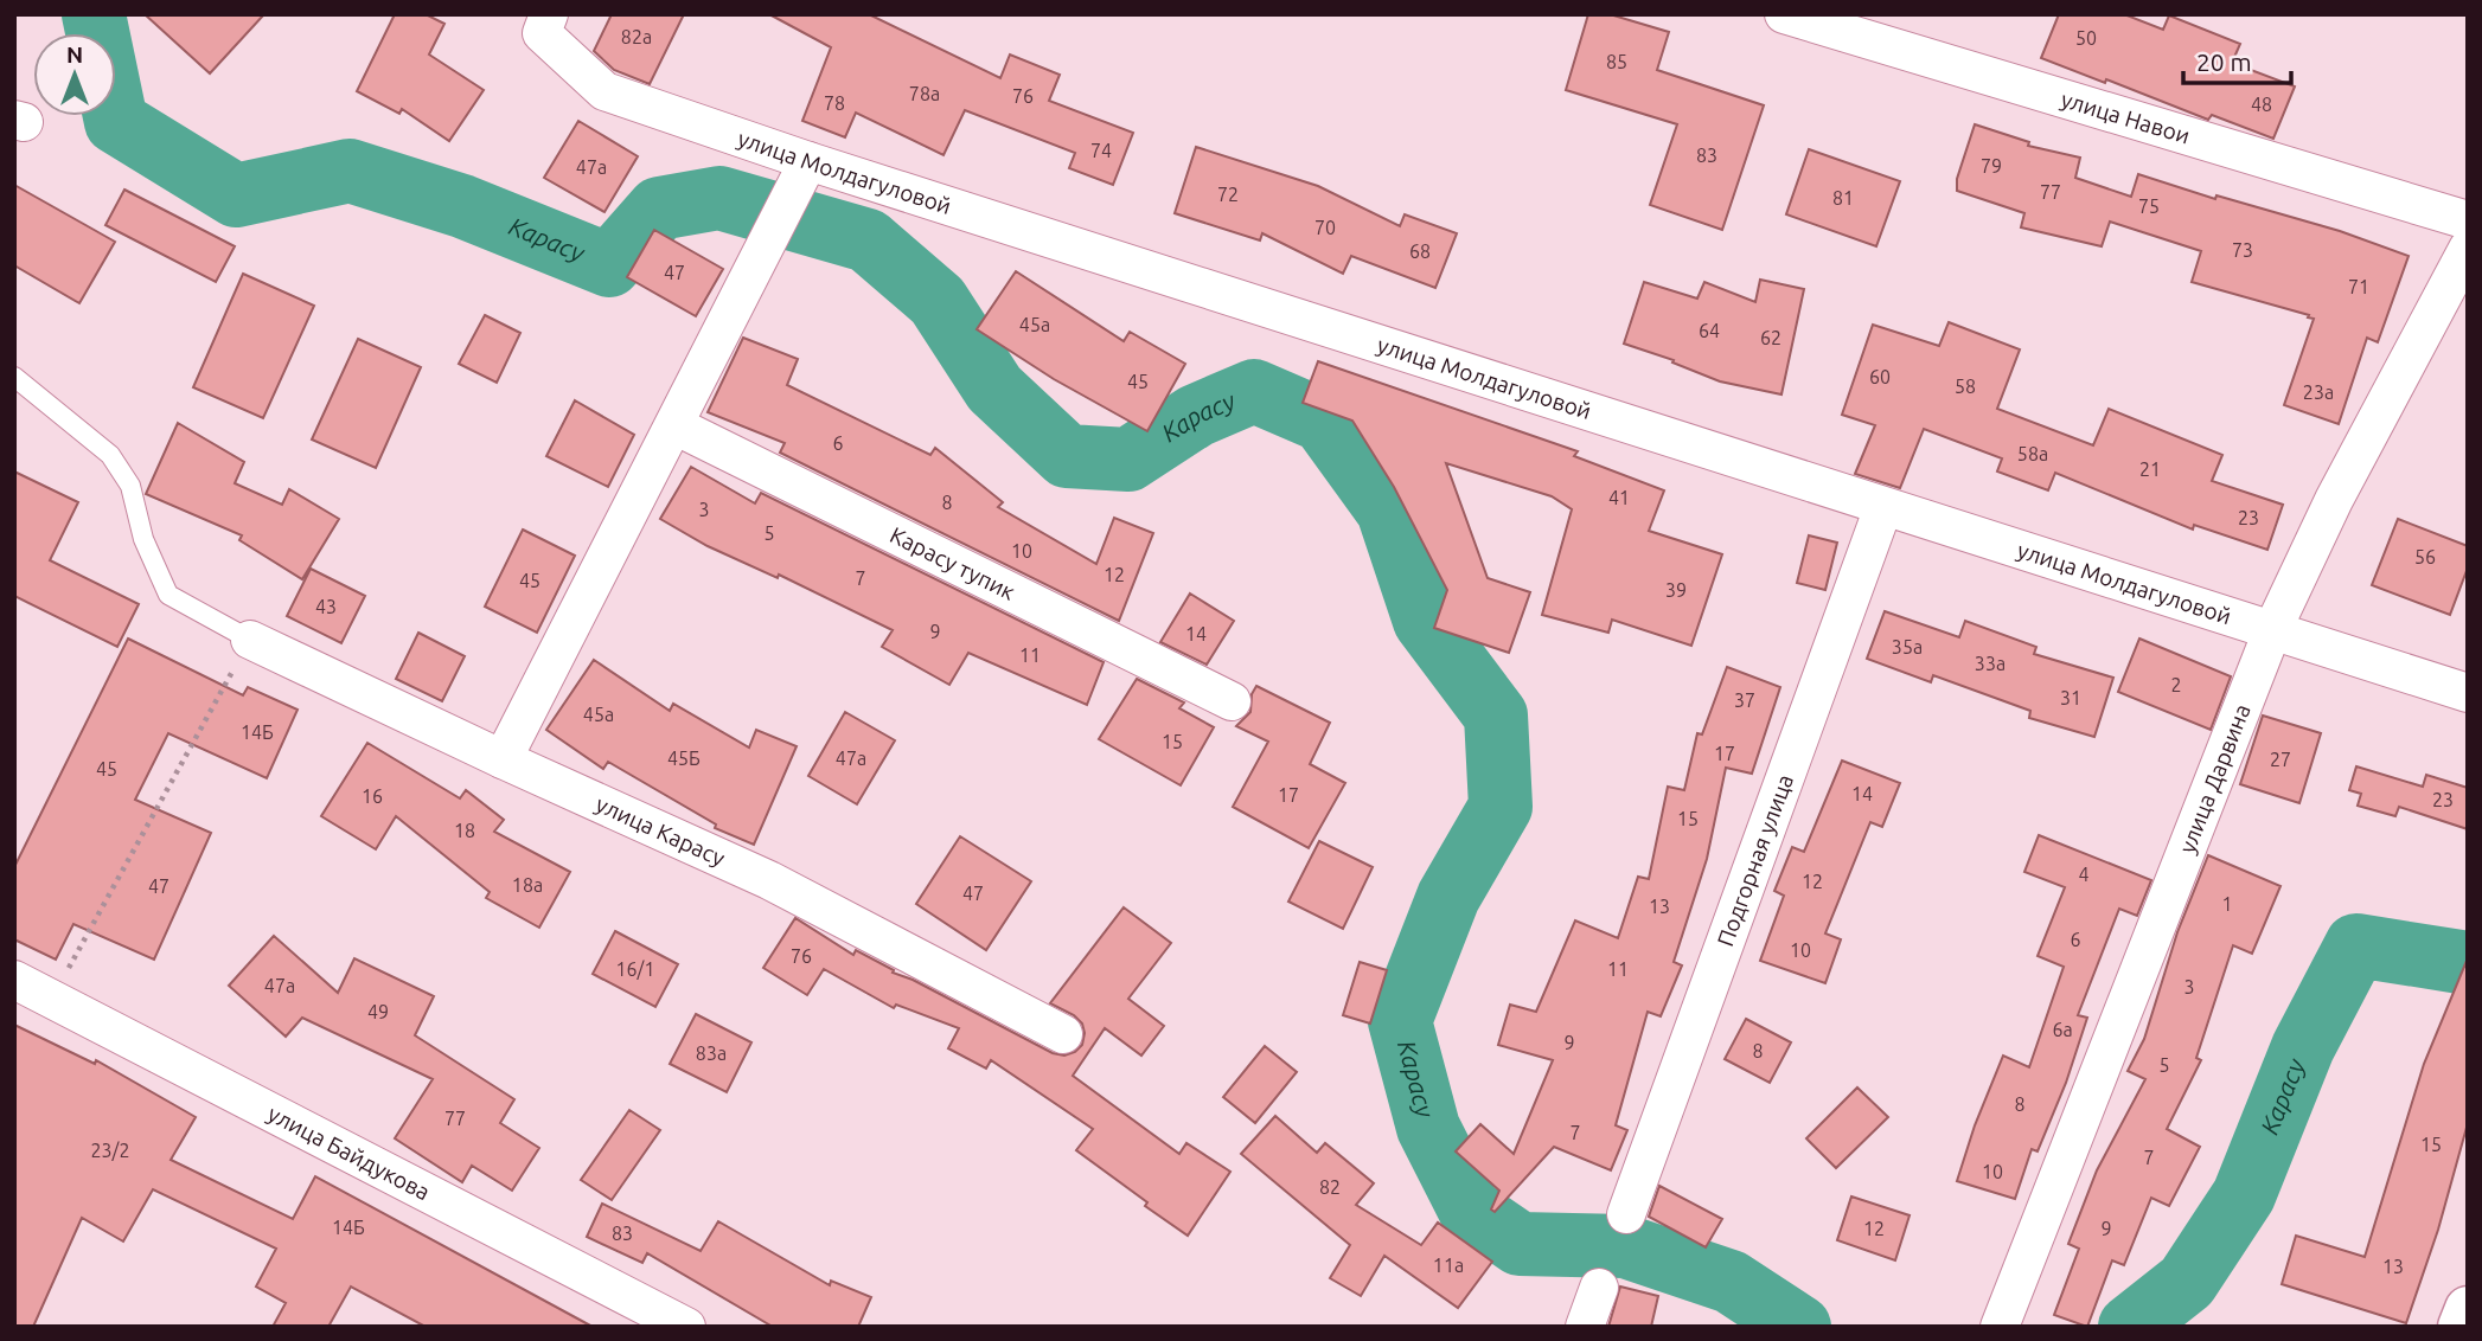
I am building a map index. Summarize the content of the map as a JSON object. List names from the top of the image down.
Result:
{
  "streets": {
    "street": [
      "улица Навои",
      "улица Молдагуловой",
      "Карасу тупик",
      "улица Дарвина",
      "улица Карасу",
      "Подгорная улица",
      "улица Байдукова"
    ]
  },
  "crossings": [
    ["улица Молдагуловой", "улица Дарвина"],
    ["улица Молдагуловой", "Подгорная улица"]
  ],
  "water": ["Карасу"],
  "house_numbers": [
    "82а",
    "50",
    "85",
    "78а",
    "76",
    "78",
    "48",
    "74",
    "83",
    "79",
    "47а",
    "77",
    "72",
    "81",
    "75",
    "70",
    "73",
    "68",
    "47",
    "71",
    "45а",
    "64",
    "62",
    "60",
    "45",
    "58",
    "23а",
    "6",
    "58а",
    "21",
    "41",
    "8",
    "3",
    "23",
    "5",
    "10",
    "56",
    "12",
    "7",
    "45",
    "39",
    "43",
    "9",
    "14",
    "35а",
    "11",
    "33а",
    "2",
    "31",
    "37",
    "45а",
    "14Б",
    "15",
    "17",
    "45Б",
    "47а",
    "27",
    "45",
    "14",
    "17",
    "16",
    "23",
    "15",
    "18",
    "4",
    "12",
    "18а",
    "47",
    "47",
    "1",
    "13",
    "6",
    "10",
    "76",
    "16/1",
    "11",
    "47а",
    "3",
    "49",
    "6а",
    "9",
    "8",
    "83а",
    "5",
    "8",
    "77",
    "7",
    "15",
    "23/2",
    "7",
    "10",
    "82",
    "14Б",
    "12",
    "9",
    "83",
    "11а",
    "13"
  ],
  "scale_bar": "20 m",
  "north": "top"
}
